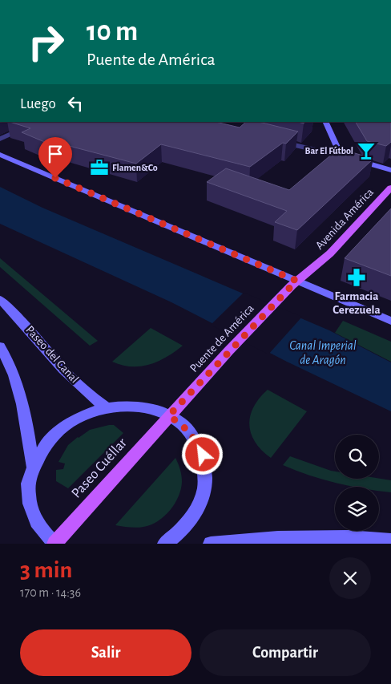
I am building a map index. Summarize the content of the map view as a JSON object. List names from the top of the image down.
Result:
{
  "streets": {
    "main road": [
      "Avenida América",
      "Puente de América",
      "Paseo del Canal",
      "Paseo Cuéllar"
    ]
  },
  "crossings": [
    ["Avenida América", "Puente de América"],
    ["Puente de América", "Paseo Cuéllar"]
  ],
  "water": ["Canal Imperial de Aragón"],
  "places": {
    "bar": ["Bar El Fútbol"],
    "office": ["Flamen&Co"],
    "pharmacy": ["Farmacia Cerezuela"]
  },
  "page": {
    "turn": ["10 m", "Puente de América"],
    "then": "Luego",
    "heading": ["3 min", "170 m · 14:36"],
    "buttons": ["Salir", "Compartir"]
  }
}
